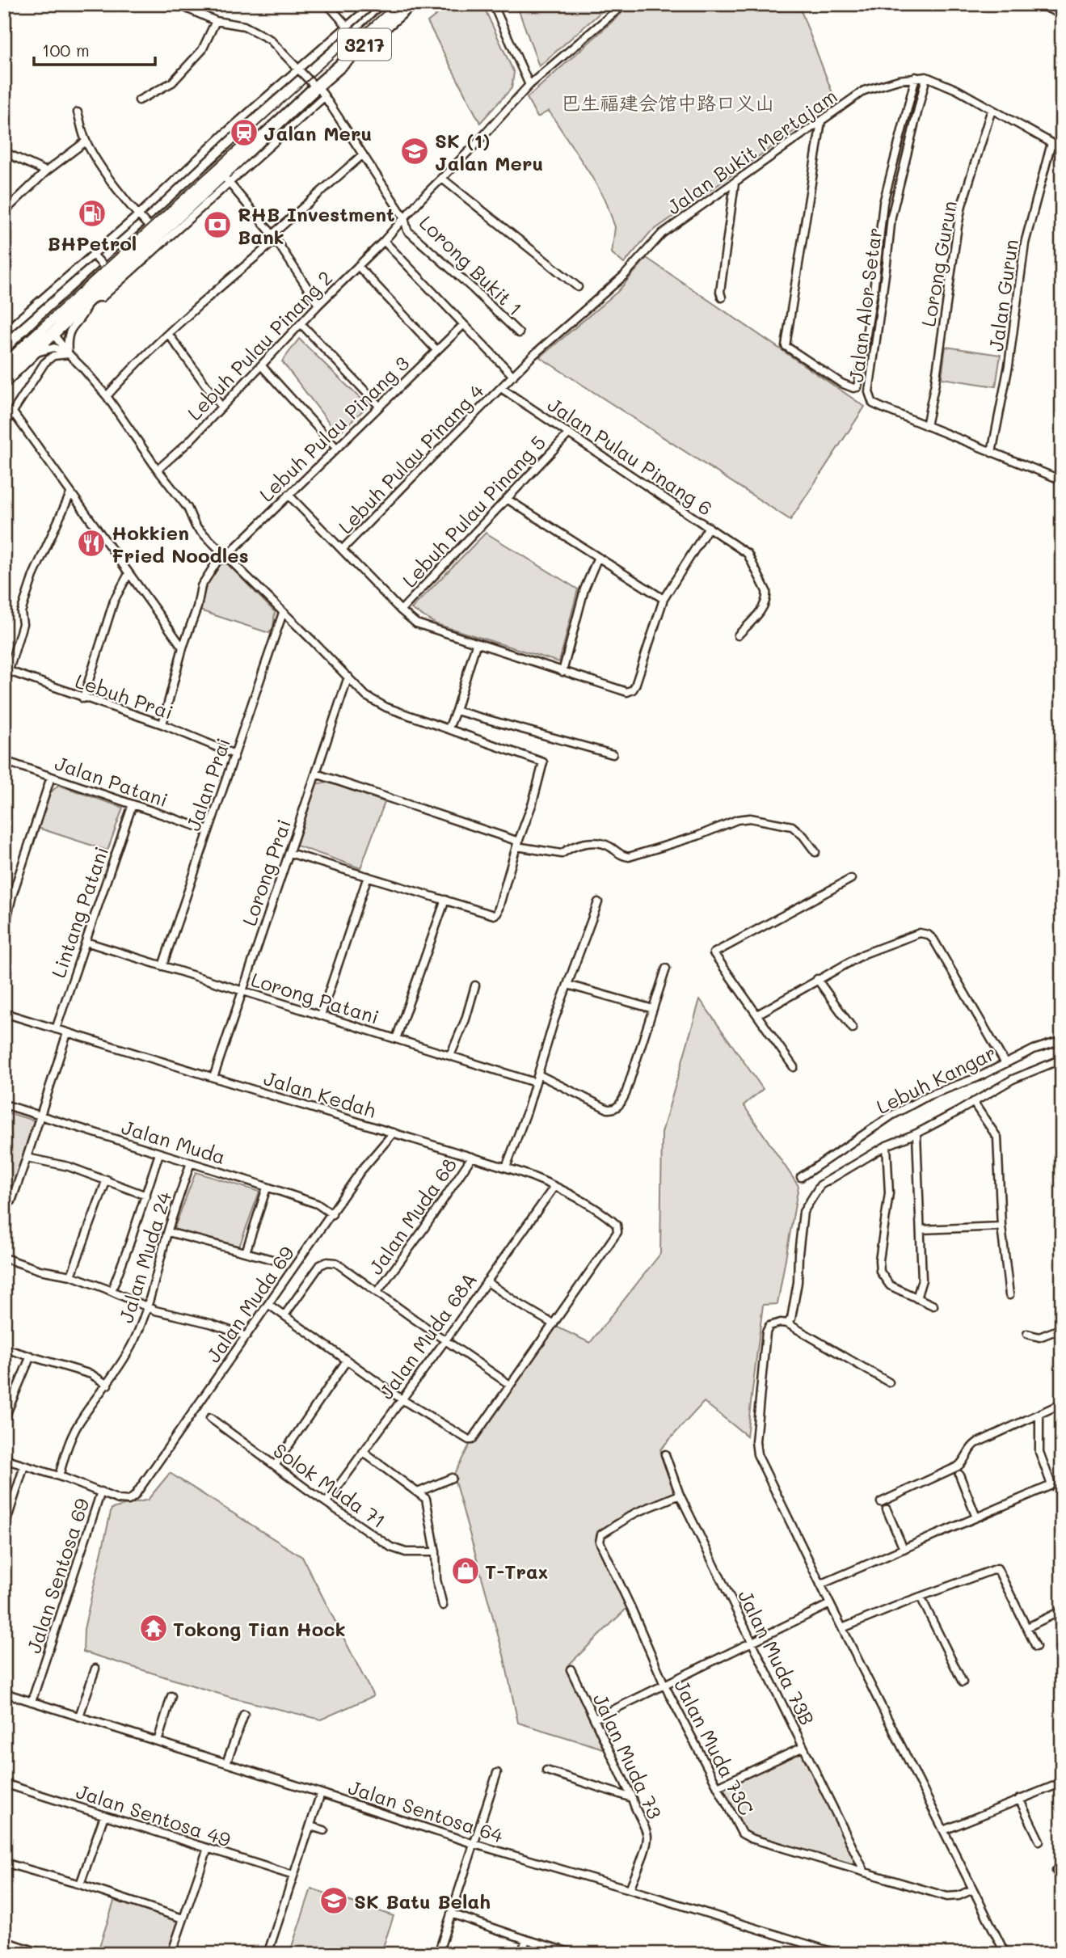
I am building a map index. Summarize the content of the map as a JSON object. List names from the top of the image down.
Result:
{
  "streets": {
    "highway": ["3217"],
    "street": [
      "Jalan Bukit Mertajam",
      "Lorong Gurun",
      "Lorong Bukit 1",
      "Jalan Gurun",
      "Jalan Alor Setar",
      "Lebuh Pulau Pinang 2",
      "Lebuh Pulau Pinang 3",
      "Jalan Pulau Pinang 6",
      "Lebuh Pulau Pinang 4",
      "Lebuh Pulau Pinang 5",
      "Lebuh Prai",
      "Jalan Patani",
      "Jalan Prai",
      "Lorong Prai",
      "Lintang Patani",
      "Lorong Patani",
      "Lebuh Kangar",
      "Jalan Kedah",
      "Jalan Muda",
      "Jalan Muda 68",
      "Jalan Muda 24",
      "Jalan Muda 69",
      "Jalan Muda 68A",
      "Solok Muda 71",
      "Jalan Sentosa 69",
      "Jalan Muda 73B",
      "Jalan Muda 73C",
      "Jalan Muda 73",
      "Jalan Sentosa 64",
      "Jalan Sentosa 49"
    ]
  },
  "crossings": [
    ["3217", "Lorong Bukit 1"],
    ["Jalan Bukit Mertajam", "Lorong Gurun"],
    ["Jalan Bukit Mertajam", "Jalan Gurun"],
    ["Jalan Bukit Mertajam", "Jalan Alor Setar"],
    ["Jalan Bukit Mertajam", "Jalan Pulau Pinang 6"],
    ["Jalan Bukit Mertajam", "Lebuh Pulau Pinang 4"],
    ["Lorong Gurun", "Jalan Alor Setar"],
    ["Lorong Bukit 1", "Lebuh Pulau Pinang 2"],
    ["Jalan Gurun", "Jalan Alor Setar"],
    ["Lebuh Pulau Pinang 3", "Lebuh Prai"],
    ["Jalan Pulau Pinang 6", "Lebuh Pulau Pinang 4"],
    ["Jalan Pulau Pinang 6", "Lebuh Pulau Pinang 5"],
    ["Lebuh Prai", "Jalan Prai"],
    ["Jalan Patani", "Jalan Prai"],
    ["Jalan Patani", "Lintang Patani"],
    ["Jalan Prai", "Lorong Patani"],
    ["Lorong Prai", "Lorong Patani"],
    ["Lorong Prai", "Jalan Kedah"],
    ["Lintang Patani", "Lorong Patani"],
    ["Lintang Patani", "Jalan Kedah"],
    ["Jalan Kedah", "Jalan Muda 68"],
    ["Jalan Kedah", "Jalan Muda 69"],
    ["Jalan Kedah", "Jalan Muda 68A"],
    ["Jalan Muda", "Jalan Muda 24"],
    ["Jalan Muda", "Jalan Muda 69"],
    ["Jalan Muda 69", "Jalan Sentosa 69"],
    ["Jalan Muda 68A", "Solok Muda 71"],
    ["Jalan Sentosa 69", "Jalan Sentosa 64"],
    ["Jalan Muda 73B", "Jalan Muda 73C"],
    ["Jalan Muda 73", "Jalan Sentosa 64"]
  ],
  "parks": ["巴生福建会馆中路口义山"],
  "places": {
    "station": ["Jalan Meru"],
    "school or university": ["SK (1) Jalan Meru", "SK Batu Belah"],
    "fuel station": ["BHPetrol"],
    "bank": ["RHB Investment Bank"],
    "restaurant": ["Hokkien Fried Noodles"],
    "shop": ["T-Trax"],
    "temple": ["Tokong Tian Hock"]
  },
  "scale_bar": "100 m"
}
